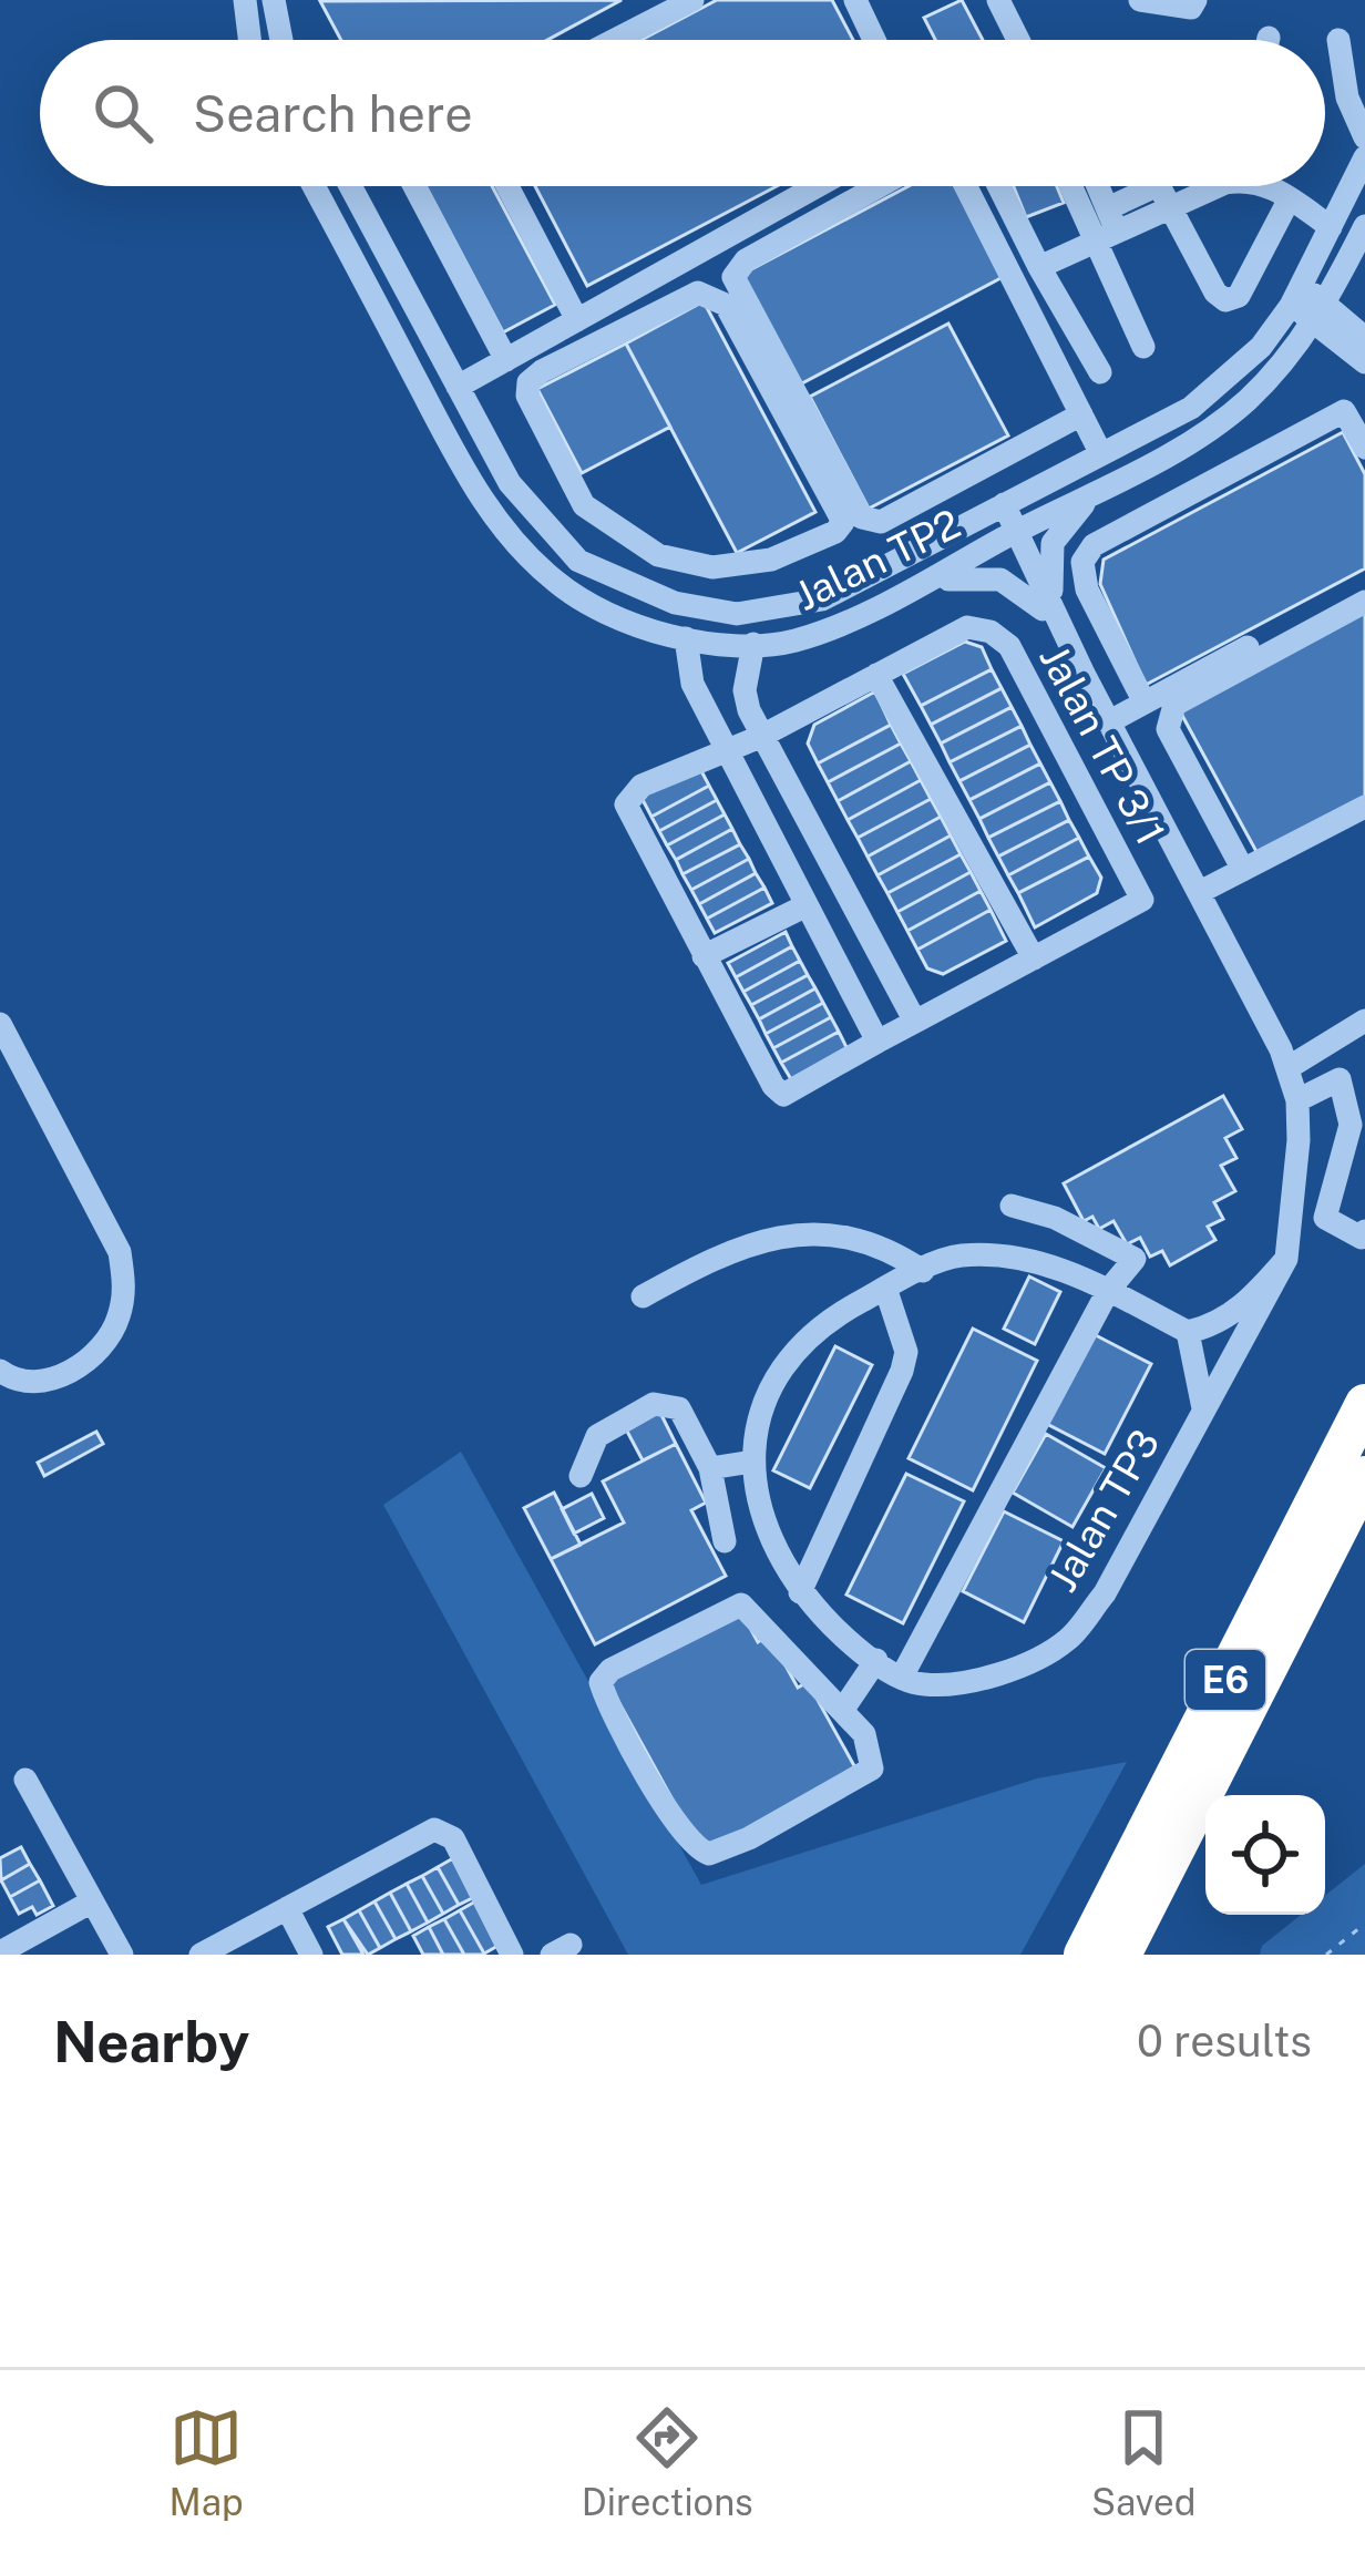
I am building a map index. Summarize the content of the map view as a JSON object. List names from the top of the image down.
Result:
{
  "streets": {
    "highway": ["E6"],
    "street": ["Jalan TP2", "Jalan TP 3/1", "Jalan TP3"]
  },
  "crossings": [
    ["Jalan TP2", "Jalan TP3"]
  ],
  "page": {
    "search": "Search here",
    "heading": ["Nearby", "0 results"],
    "nav": ["Map", "Directions", "Saved"]
  }
}
